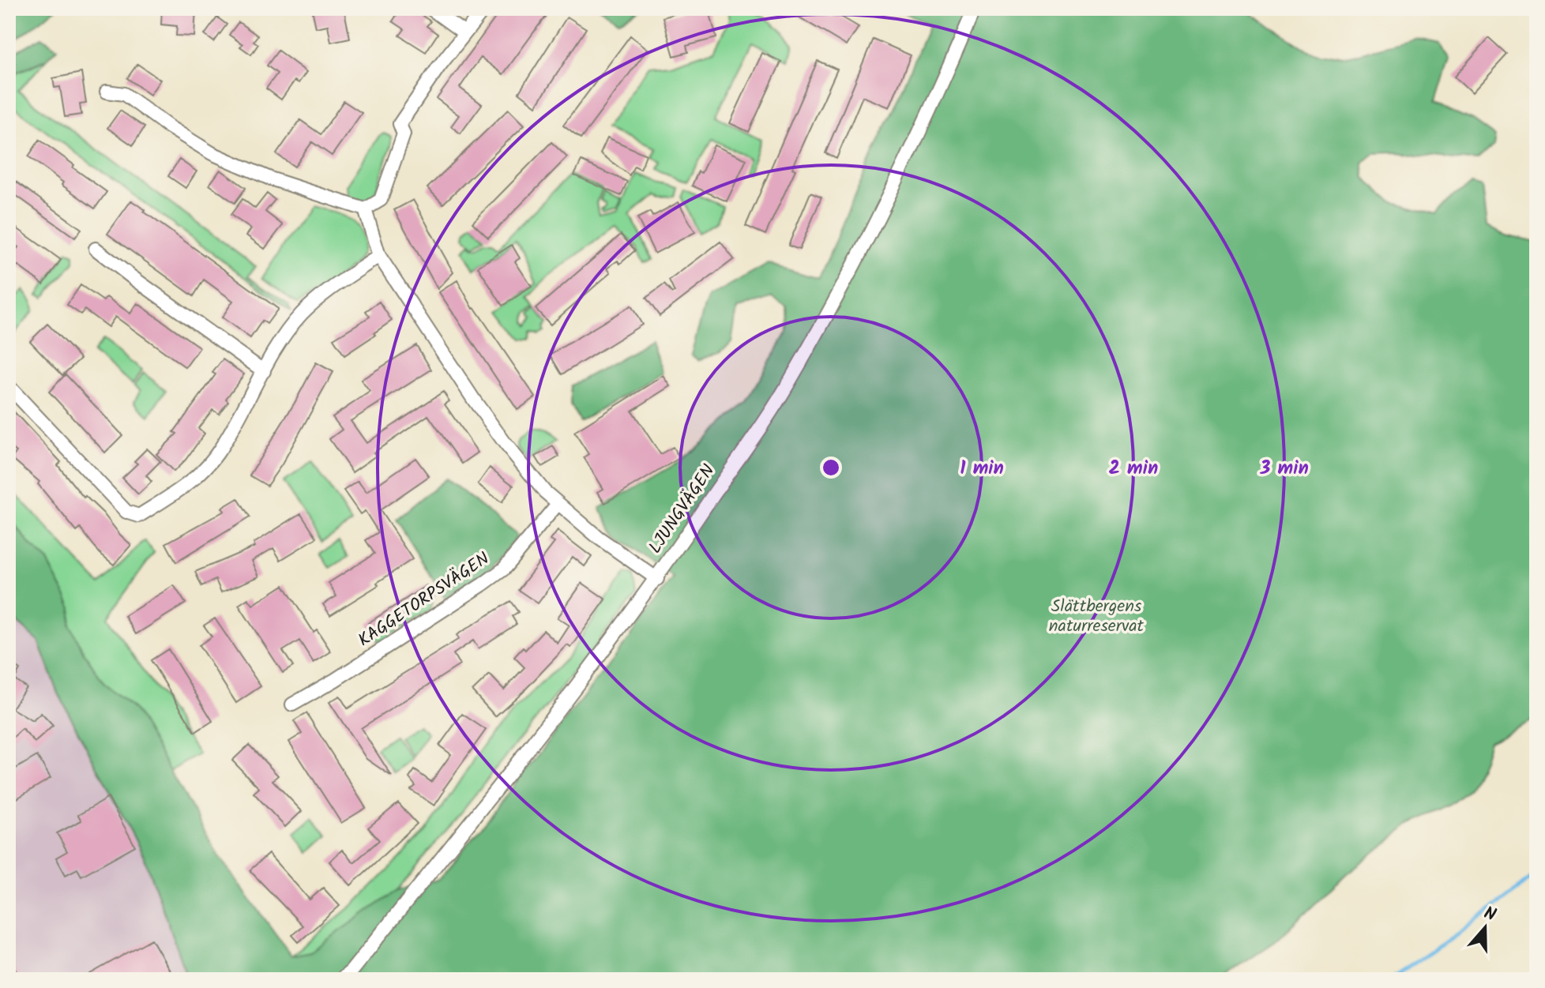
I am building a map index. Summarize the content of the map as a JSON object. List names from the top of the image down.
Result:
{
  "streets": {
    "street": ["LJUNGVÄGEN", "KAGGETORPSVÄGEN"]
  },
  "parks": ["Slättbergens naturreservat"],
  "north": "top",
  "rings": ["1 min", "2 min", "3 min"]
}
